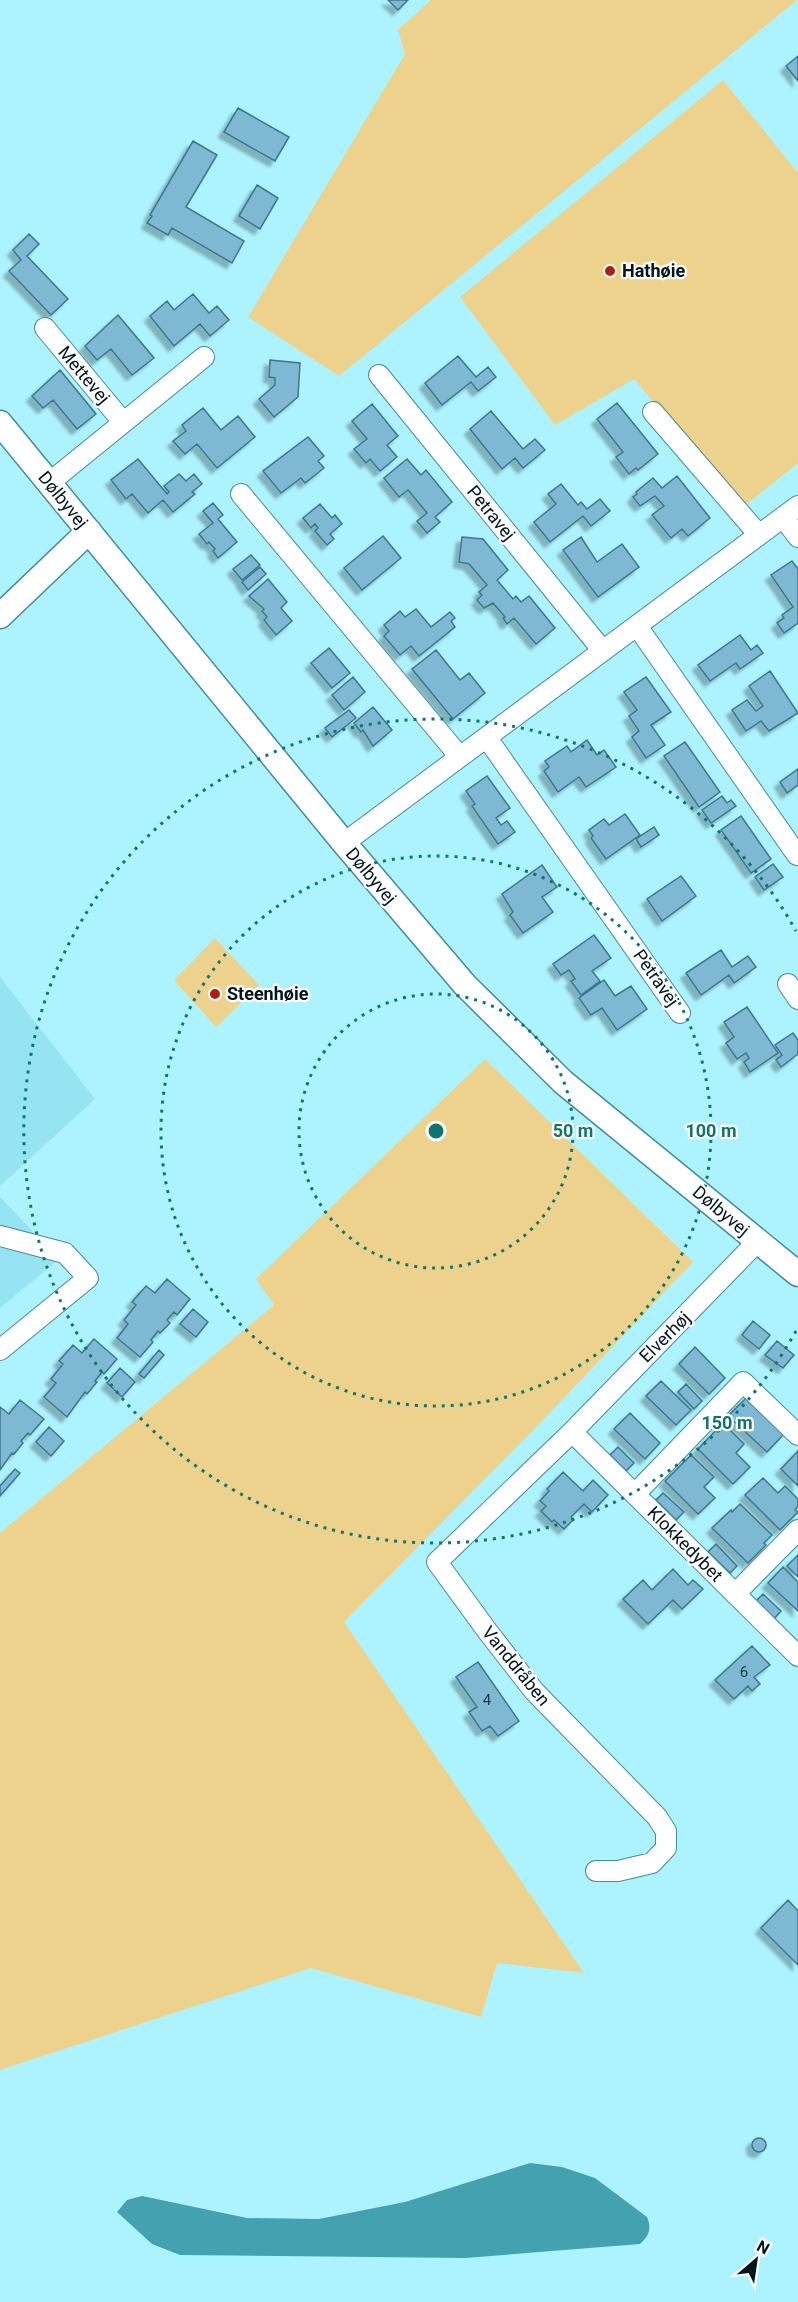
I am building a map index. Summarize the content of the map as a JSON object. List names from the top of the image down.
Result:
{
  "streets": {
    "street": [
      "Mettevej",
      "Dølbyvej",
      "Petravej",
      "Elverhøj",
      "Klokkedybet",
      "Vanddråben"
    ]
  },
  "crossings": [
    ["Mettevej", "Dølbyvej"],
    ["Dølbyvej", "Elverhøj"],
    ["Elverhøj", "Klokkedybet"],
    ["Elverhøj", "Vanddråben"],
    ["Klokkedybet", "Vanddråben"]
  ],
  "places": ["Hathøie", "Steenhøie"],
  "house_numbers": ["6", "4"],
  "north": "top right",
  "rings": ["50 m", "100 m", "150 m"]
}
